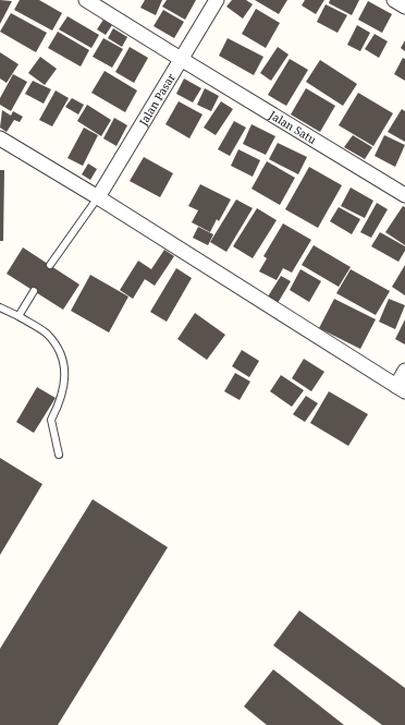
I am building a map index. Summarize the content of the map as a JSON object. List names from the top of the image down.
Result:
{
  "streets": {
    "street": ["Jalan Pasar", "Jalan Satu"]
  },
  "crossings": [
    ["Jalan Pasar", "Jalan Satu"]
  ]
}
